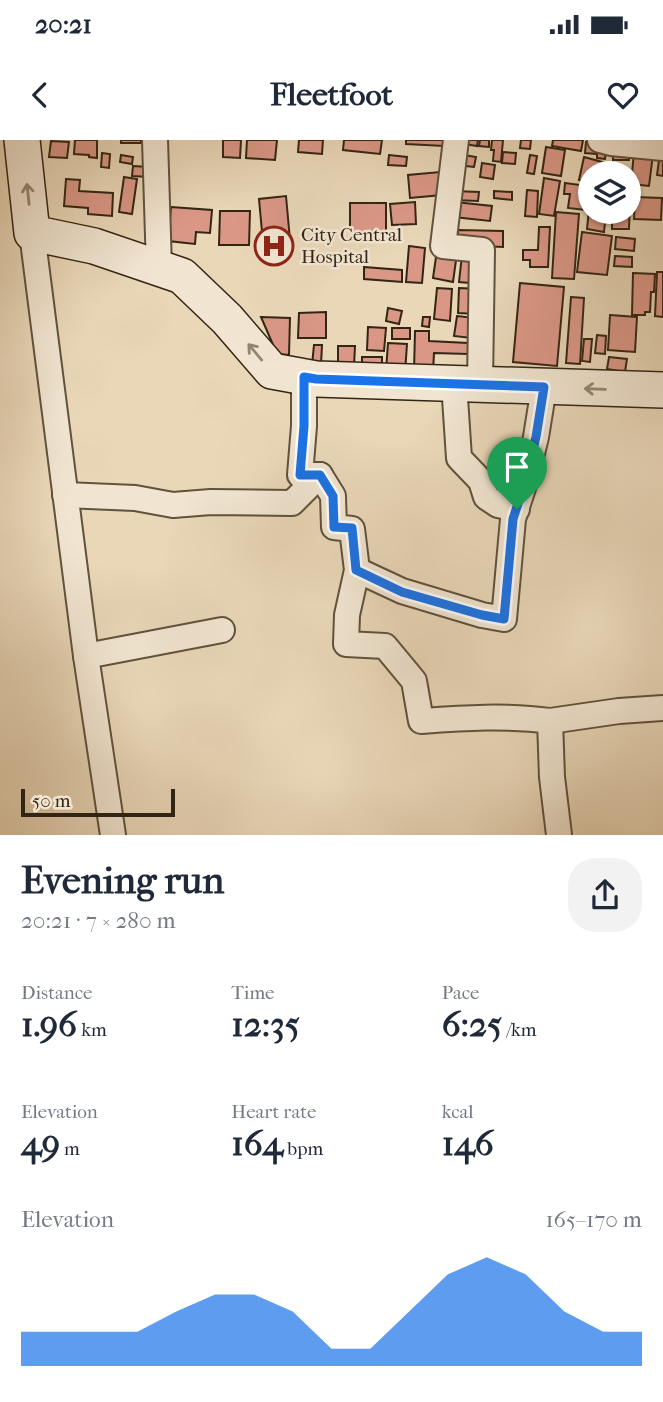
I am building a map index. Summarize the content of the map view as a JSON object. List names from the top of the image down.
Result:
{
  "places": {
    "hospital": ["City Central Hospital"]
  },
  "scale_bar": "50 m",
  "page": {
    "status": "20:21",
    "header": "Fleetfoot",
    "scale": "50 m",
    "heading": ["Evening run", "20:21 · 7 × 280 m"],
    "stats": [
      ["Distance", "1.96 km"],
      ["Time", "12:35"],
      ["Pace", "6:25 /km"],
      ["Elevation", "49 m"],
      ["Heart rate", "164 bpm"],
      ["kcal", "146"]
    ],
    "chart": ["Elevation", "165–170 m"]
  }
}
